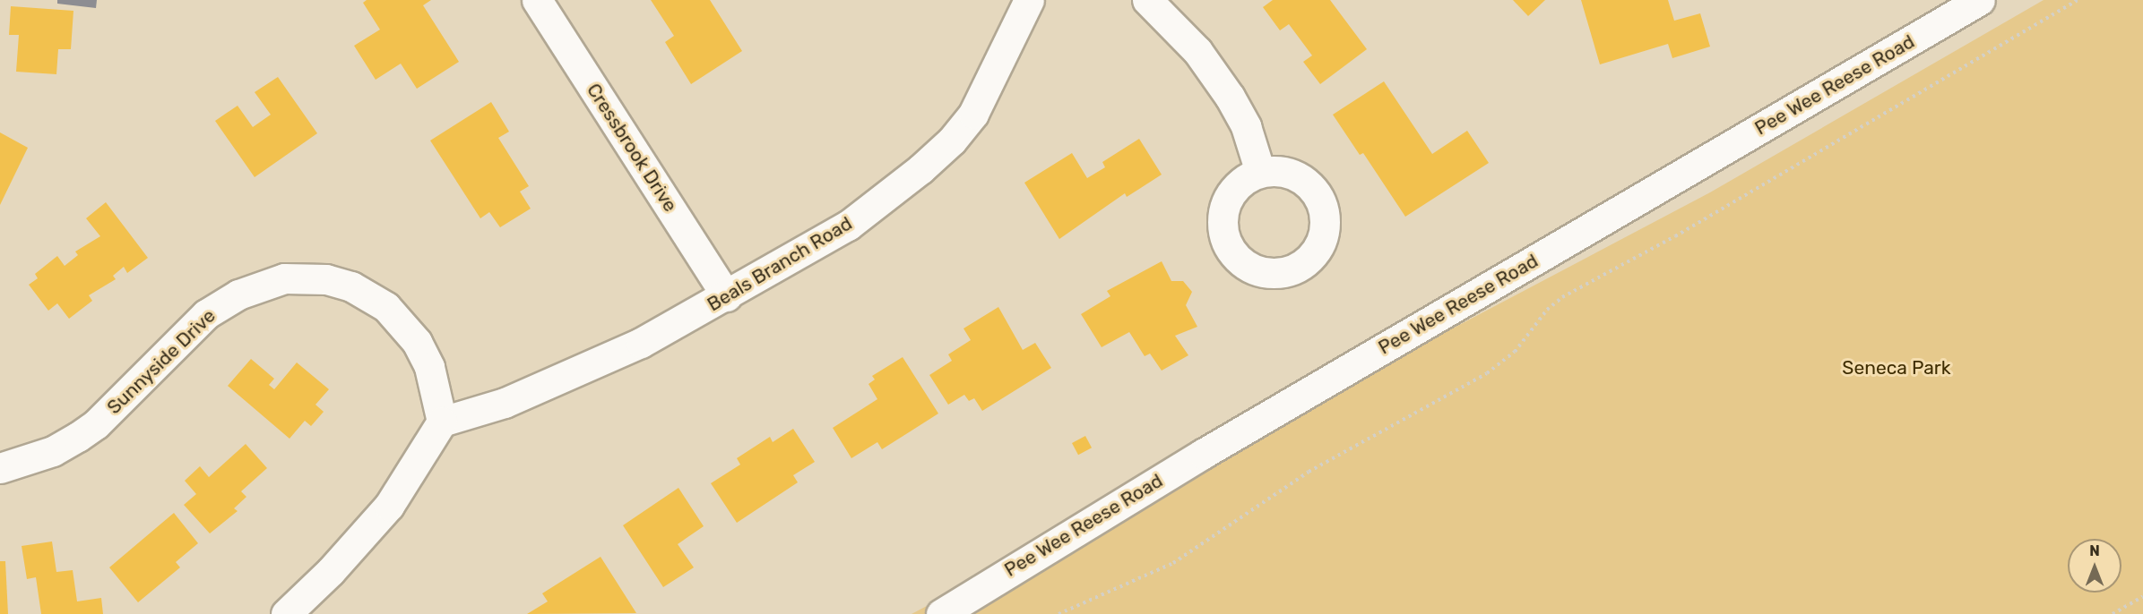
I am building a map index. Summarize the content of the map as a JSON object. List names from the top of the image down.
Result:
{
  "streets": {
    "street": [
      "Pee Wee Reese Road",
      "Cressbrook Drive",
      "Beals Branch Road",
      "Sunnyside Drive"
    ]
  },
  "crossings": [
    ["Cressbrook Drive", "Beals Branch Road"],
    ["Beals Branch Road", "Sunnyside Drive"]
  ],
  "parks": ["Seneca Park"],
  "north": "top"
}
